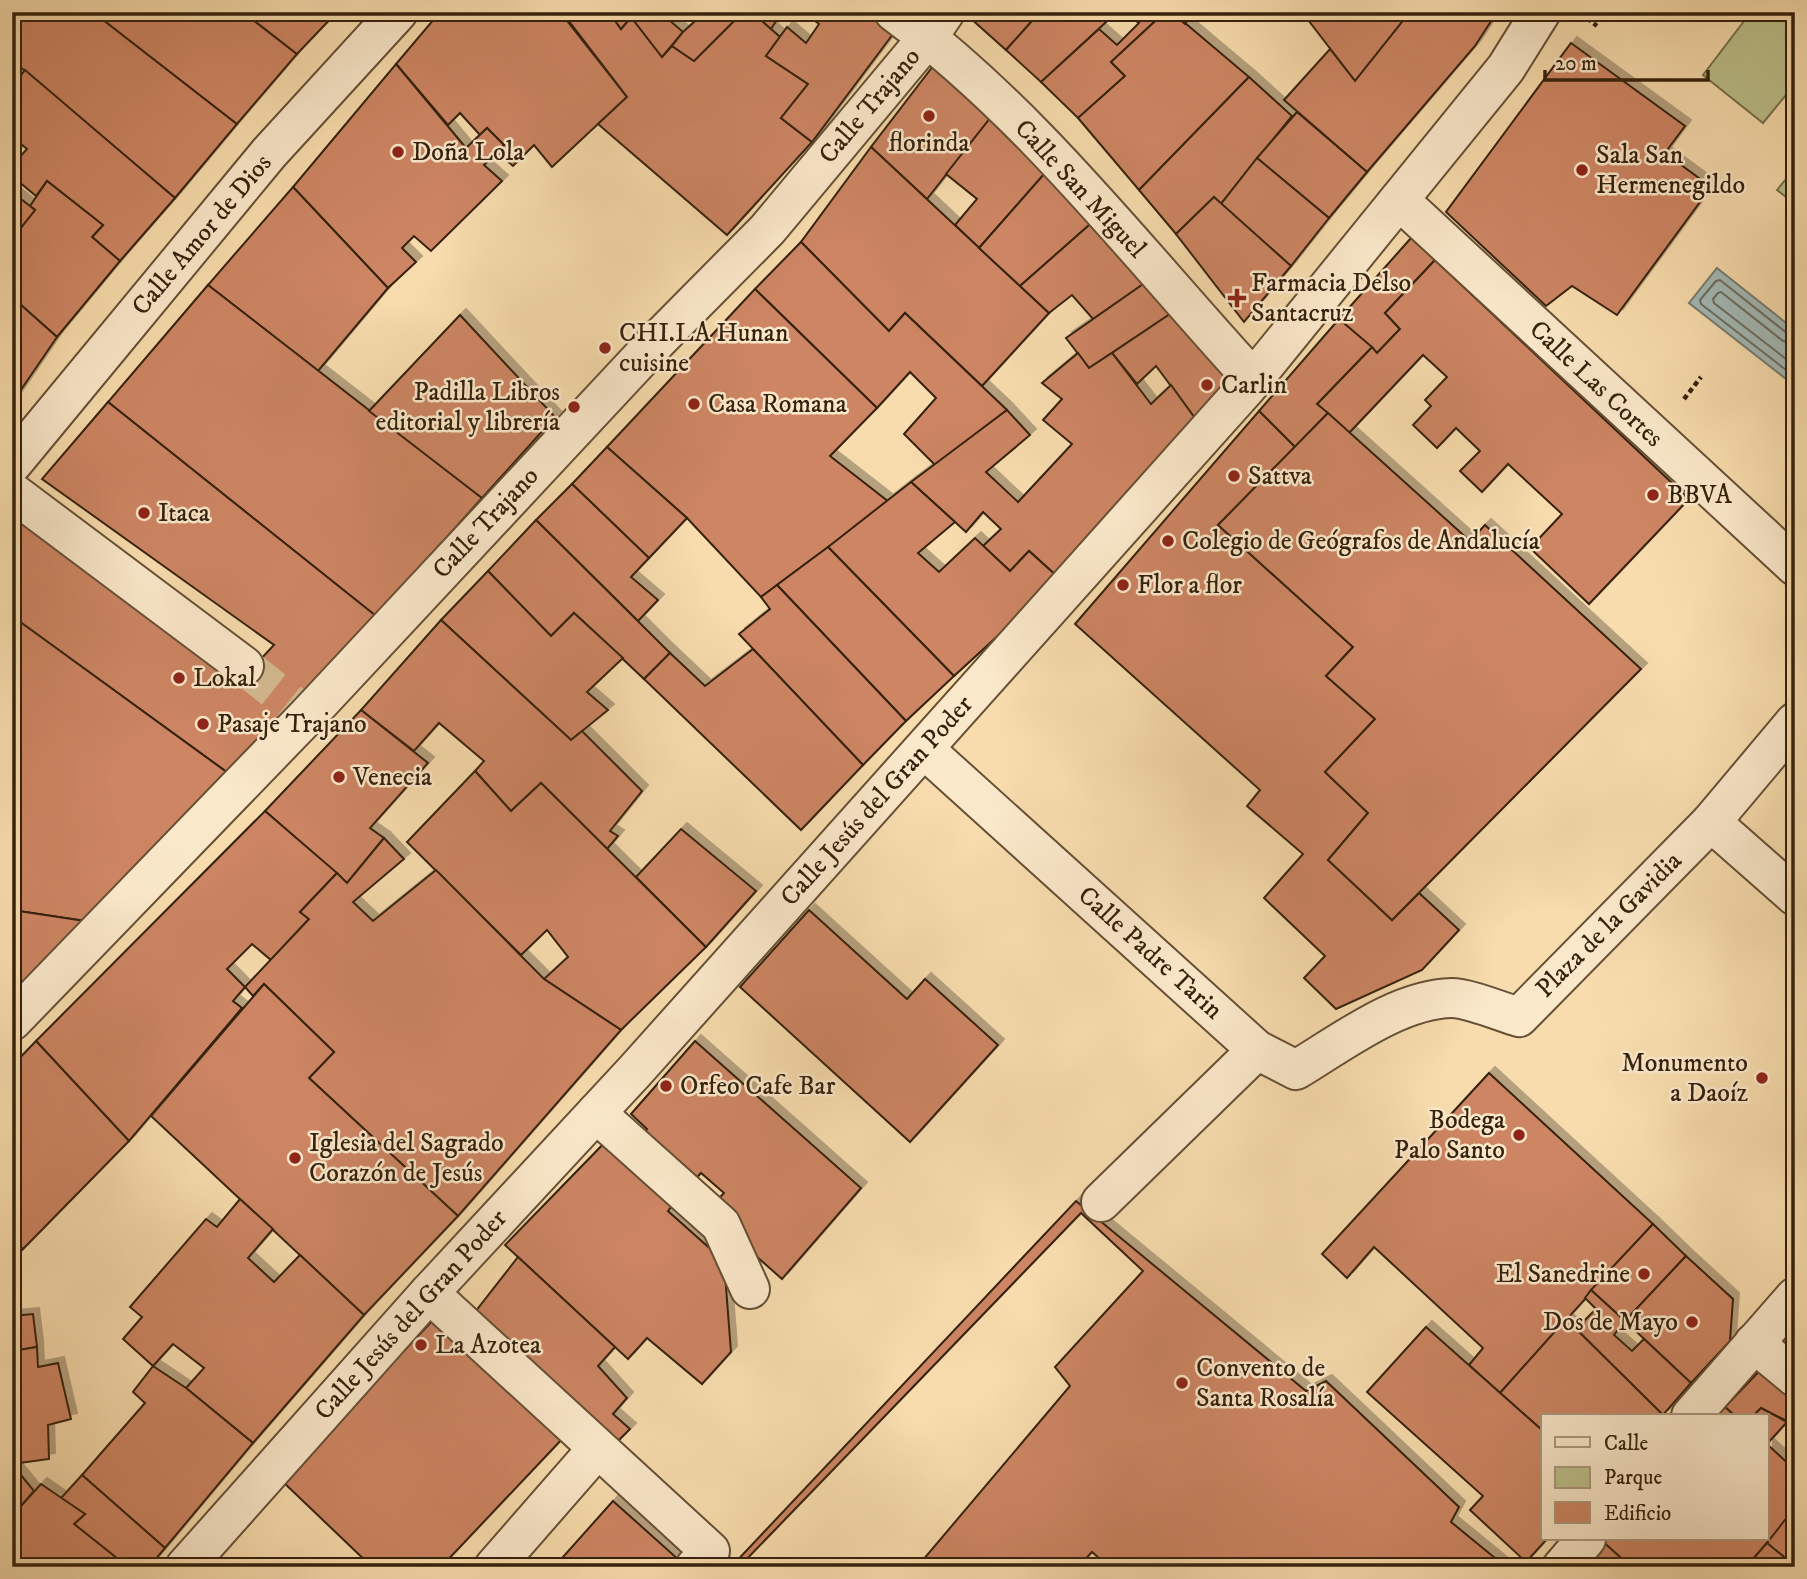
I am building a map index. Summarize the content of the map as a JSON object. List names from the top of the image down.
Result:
{
  "streets": {
    "street": [
      "Calle Trajano",
      "Calle San Miguel",
      "Calle Amor de Dios",
      "Calle Las Cortes",
      "Calle Jesús del Gran Poder",
      "Plaza de la Gavidia",
      "Calle Padre Tarin"
    ]
  },
  "crossings": [
    ["Calle Trajano", "Calle San Miguel"],
    ["Calle San Miguel", "Calle Jesús del Gran Poder"],
    ["Calle Las Cortes", "Calle Jesús del Gran Poder"],
    ["Calle Jesús del Gran Poder", "Calle Padre Tarin"],
    ["Plaza de la Gavidia", "Calle Padre Tarin"]
  ],
  "places": {
    "other": [
      "florinda",
      "Doña Lola",
      "Sala San Hermenegildo",
      "CHI.LA Hunan cuisine",
      "Carlin",
      "Casa Romana",
      "Padilla Libros editorial y librería",
      "Sattva",
      "BBVA",
      "Itaca",
      "Colegio de Geógrafos de Andalucía",
      "Flor a flor",
      "Lokal",
      "Pasaje Trajano",
      "Venecia",
      "Monumento a Daoíz",
      "Orfeo Cafe Bar",
      "Bodega Palo Santo",
      "Iglesia del Sagrado Corazón de Jesús",
      "El Sanedrine",
      "Dos de Mayo",
      "La Azotea",
      "Convento de Santa Rosalía"
    ],
    "health": ["Farmacia Delso Santacruz"]
  },
  "legend": ["Calle", "Parque", "Edificio"],
  "scale_bar": "20 m"
}
